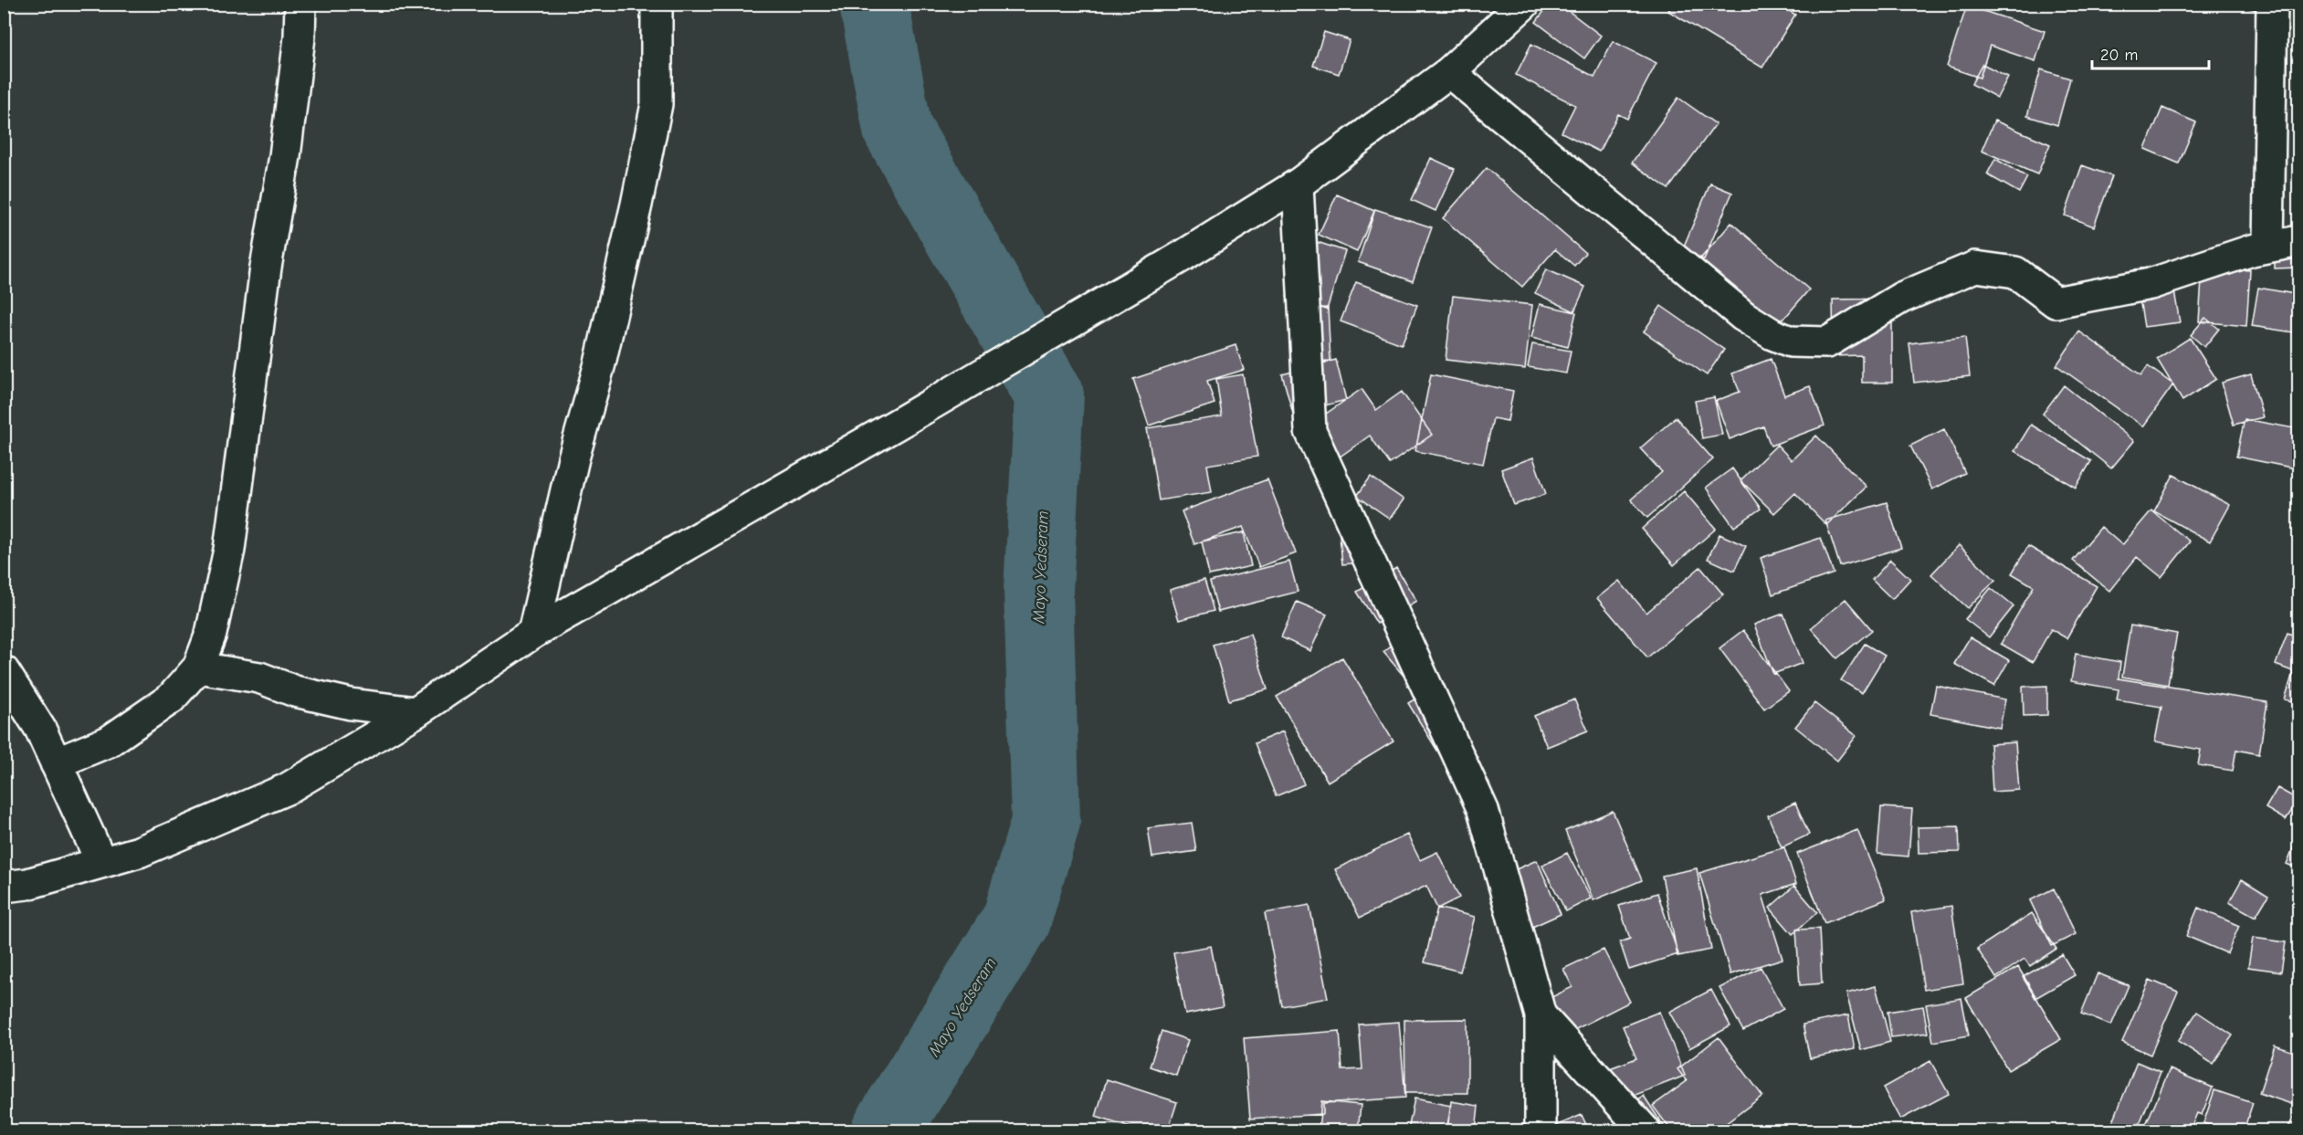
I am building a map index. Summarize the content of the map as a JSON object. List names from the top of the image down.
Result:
{
  "water": ["Mayo Yedseram"],
  "scale_bar": "20 m"
}
